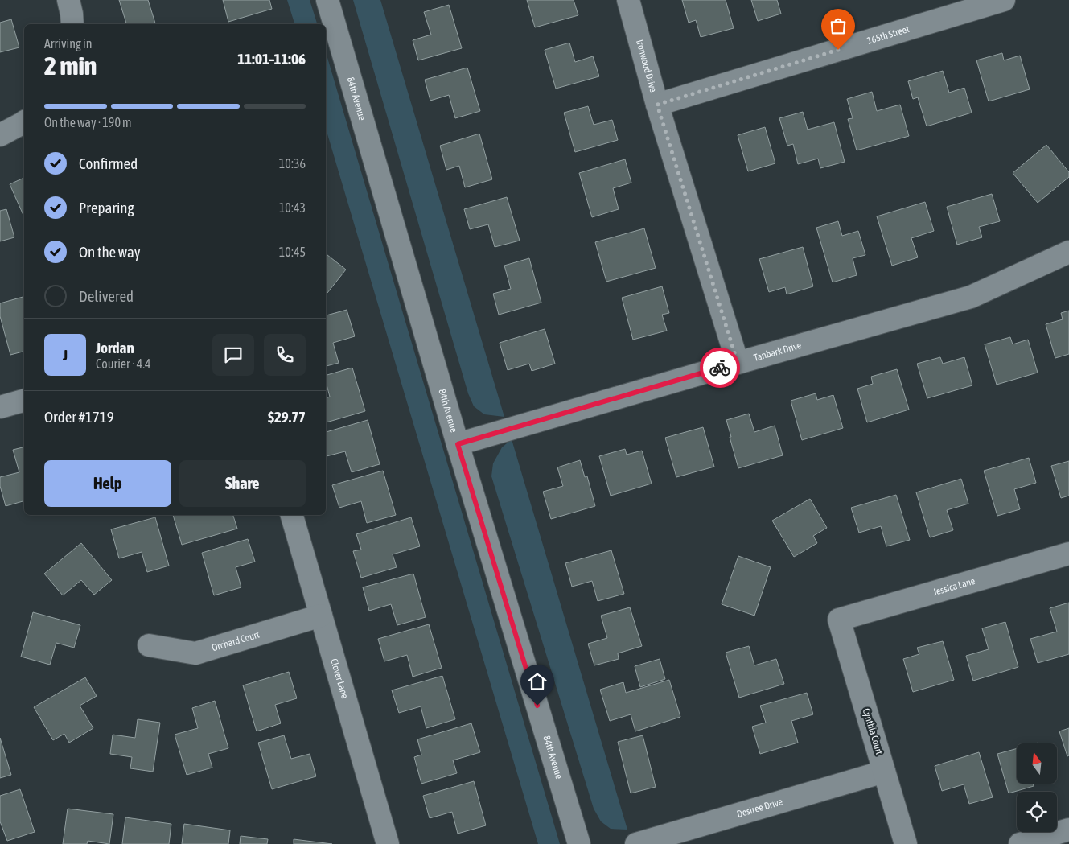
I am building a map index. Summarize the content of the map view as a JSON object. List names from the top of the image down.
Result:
{
  "streets": {
    "street": [
      "165th Street",
      "Ironwood Drive",
      "84th Avenue",
      "Tanbark Drive",
      "Jessica Lane",
      "Orchard Court",
      "Clover Lane",
      "Cynthia Court",
      "Desiree Drive"
    ]
  },
  "crossings": [
    ["165th Street", "Ironwood Drive"],
    ["Ironwood Drive", "Tanbark Drive"],
    ["84th Avenue", "Tanbark Drive"],
    ["Jessica Lane", "Cynthia Court"],
    ["Orchard Court", "Clover Lane"],
    ["Cynthia Court", "Desiree Drive"]
  ],
  "north": "top",
  "page": {
    "heading": ["2 min", "Arriving in", "11:01–11:06"],
    "panel": [
      "Jordan",
      "Courier · 4.4",
      "Order #1719",
      "$29.77"
    ],
    "bar": "On the way · 190 m",
    "list": [
      ["Confirmed", "10:36"],
      ["Preparing", "10:43"],
      ["On the way", "10:45"],
      "Delivered"
    ],
    "round": "J",
    "buttons": ["Help", "Share"]
  }
}
